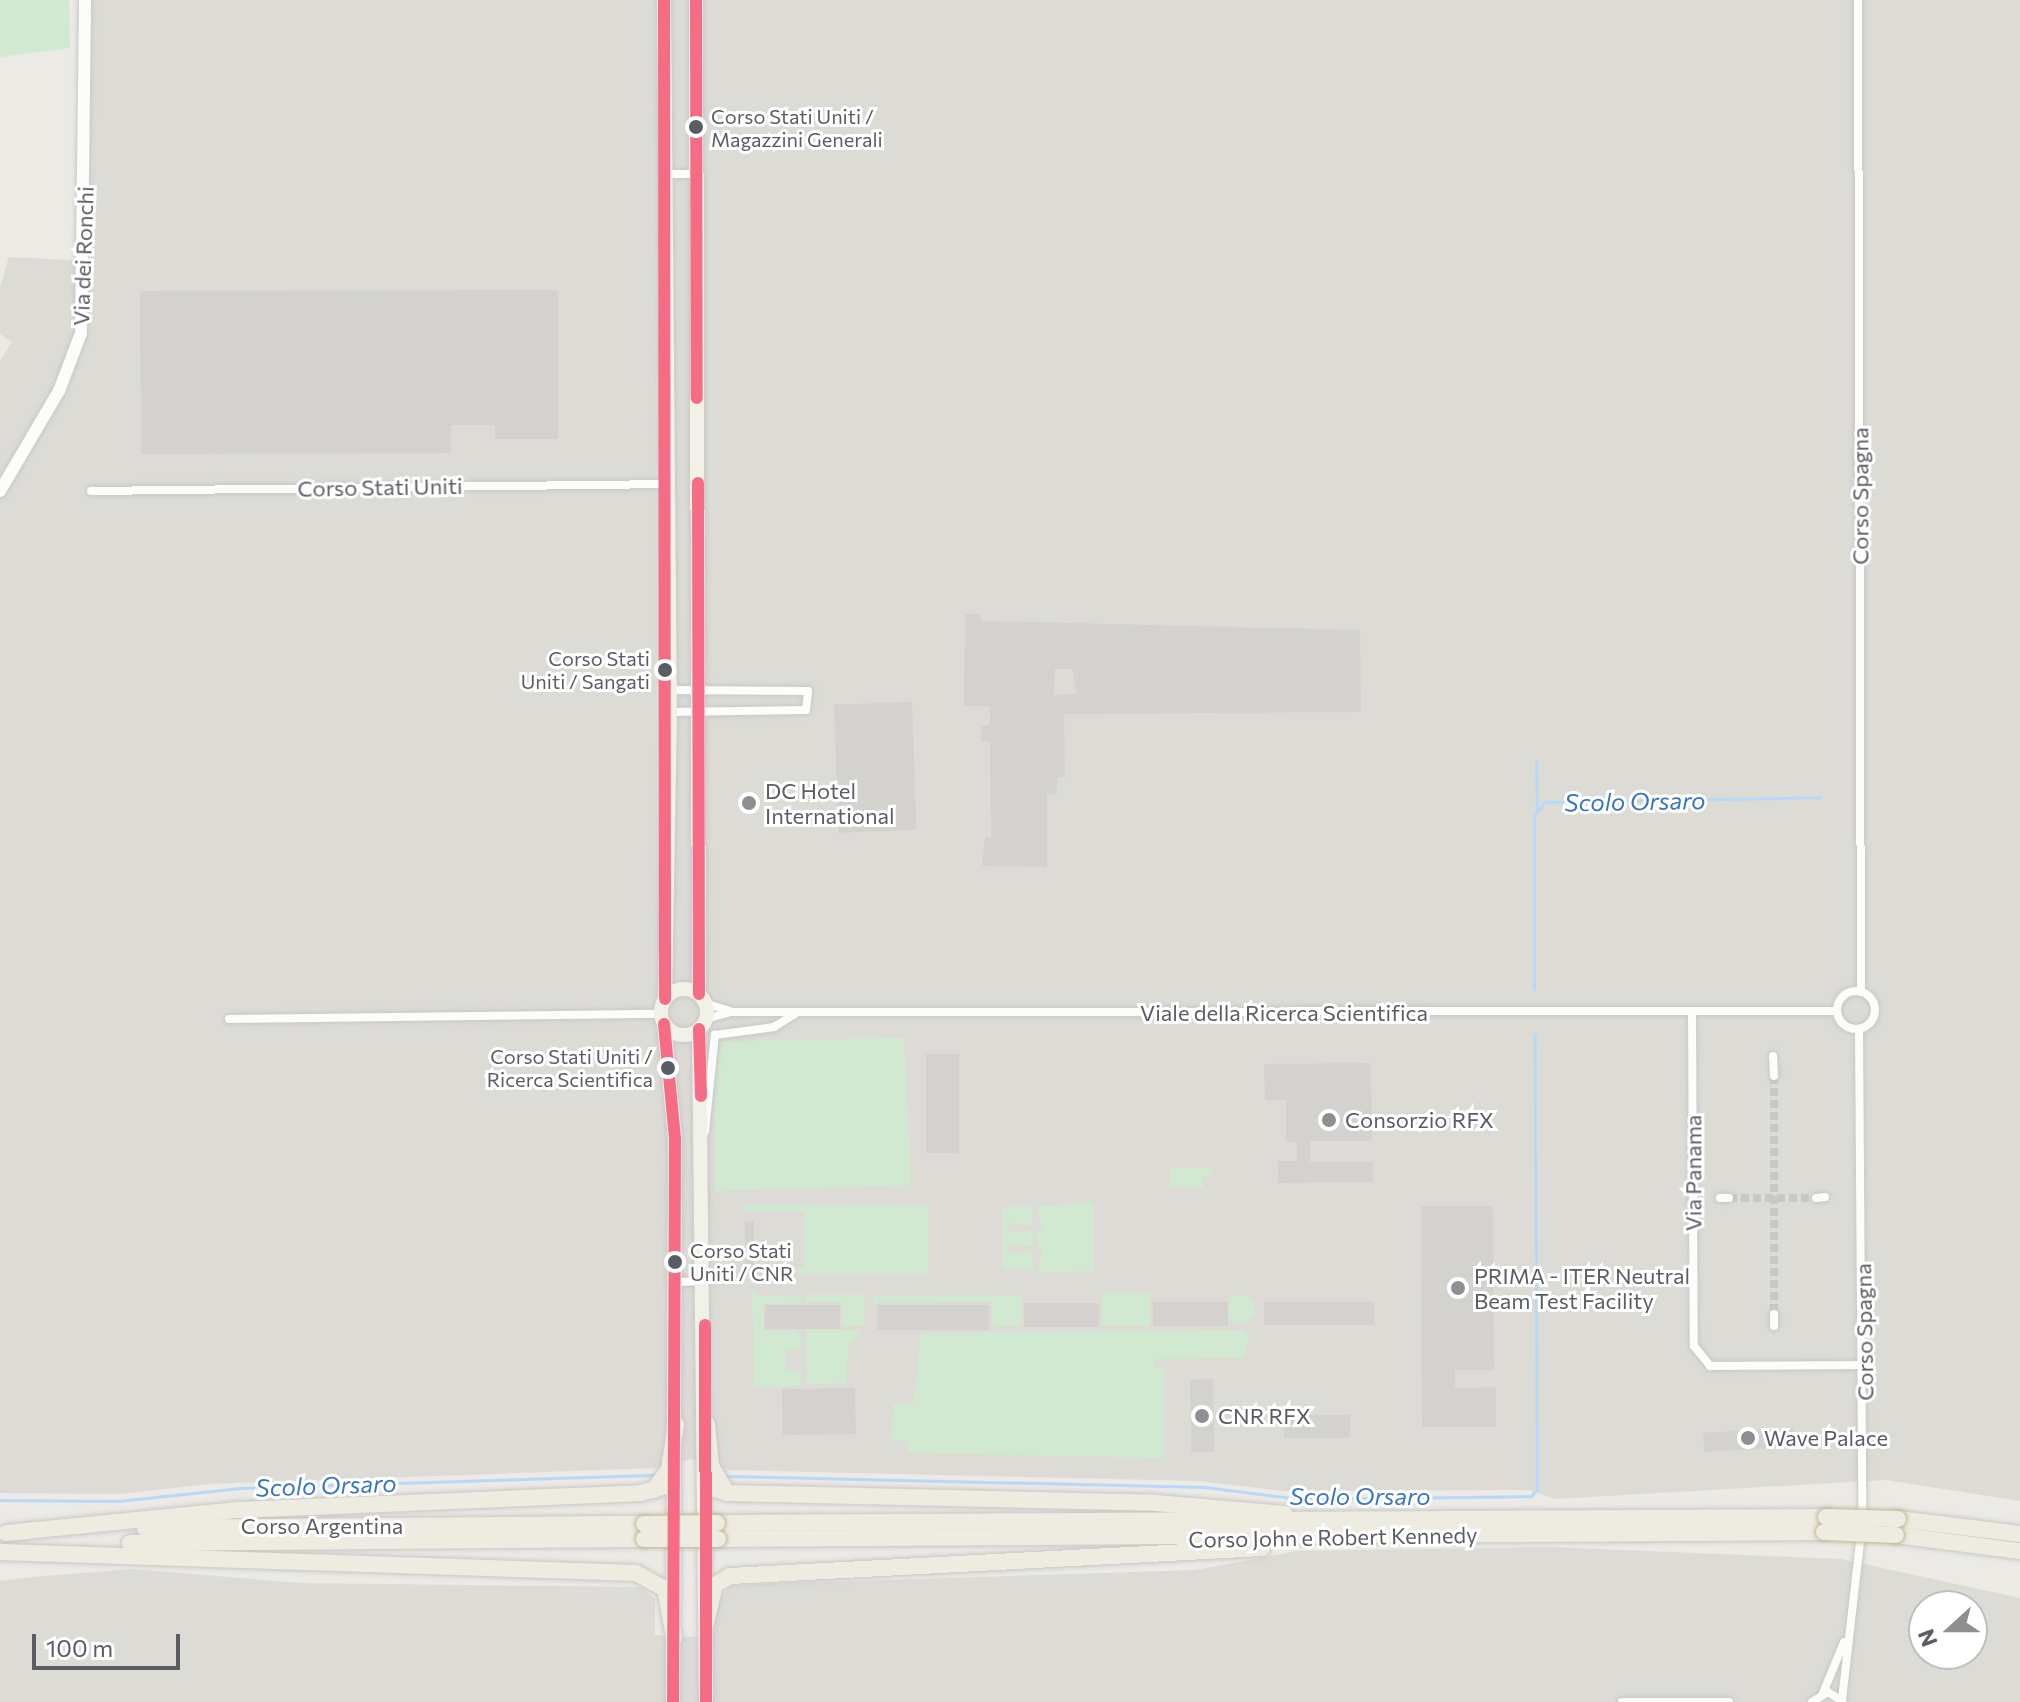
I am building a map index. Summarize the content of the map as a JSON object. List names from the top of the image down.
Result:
{
  "streets": {
    "highway": ["Corso Argentina", "Corso John e Robert Kennedy"],
    "street": [
      "Via dei Ronchi",
      "Corso Stati Uniti",
      "Corso Spagna",
      "Viale della Ricerca Scientifica",
      "Via Panama"
    ]
  },
  "crossings": [
    ["Corso Spagna", "Viale della Ricerca Scientifica"],
    ["Corso Spagna", "Via Panama"],
    ["Viale della Ricerca Scientifica", "Via Panama"],
    ["Corso Argentina", "Corso John e Robert Kennedy"]
  ],
  "water": ["Scolo Orsaro"],
  "places": [
    "Corso Stati Uniti / Magazzini Generali",
    "Corso Stati Uniti / Sangati",
    "DC Hotel International",
    "Corso Stati Uniti / Ricerca Scientifica",
    "Consorzio RFX",
    "Corso Stati Uniti / CNR",
    "PRIMA - ITER Neutral Beam Test Facility",
    "CNR RFX",
    "Wave Palace"
  ],
  "scale_bar": "100 m",
  "north": "left"
}
